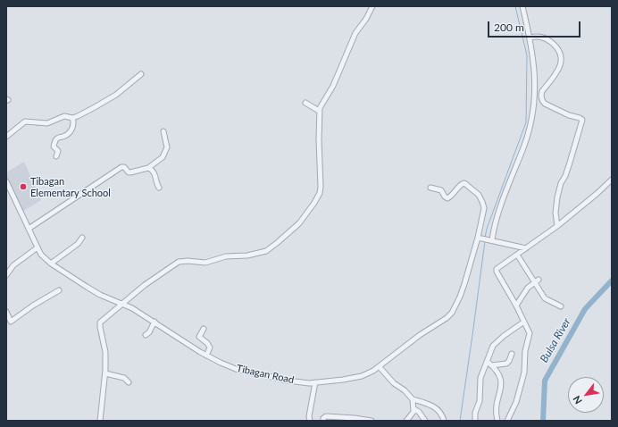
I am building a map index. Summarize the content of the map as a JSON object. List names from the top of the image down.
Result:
{
  "streets": {
    "street": ["Tibagan Road"]
  },
  "water": ["Bulsa River"],
  "places": ["Tibagan Elementary School"],
  "scale_bar": "200 m",
  "north": "bottom left"
}
